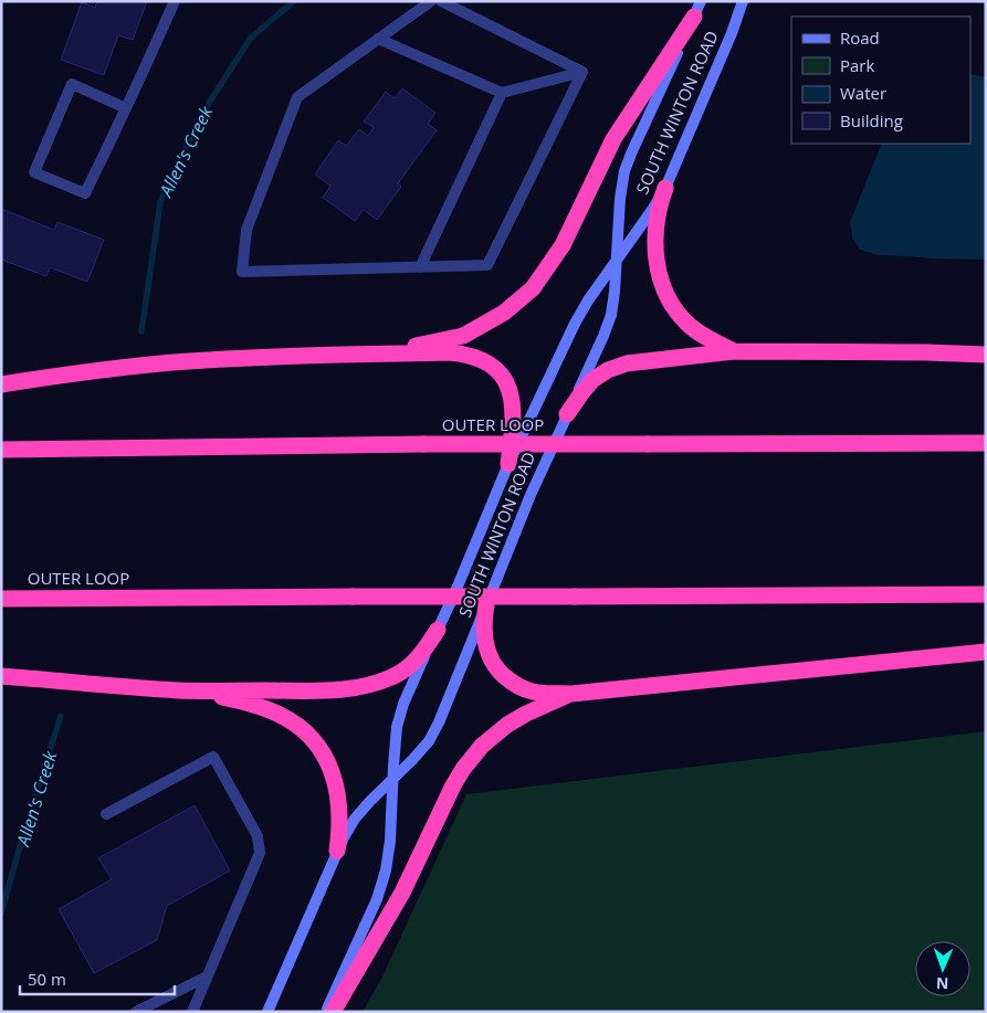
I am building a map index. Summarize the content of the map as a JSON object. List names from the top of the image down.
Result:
{
  "streets": {
    "highway": ["OUTER LOOP"],
    "main road": ["SOUTH WINTON ROAD"]
  },
  "water": ["Allen's Creek"],
  "legend": [
    "Road",
    "Park",
    "Water",
    "Building"
  ],
  "scale_bar": "50 m",
  "north": "bottom"
}
